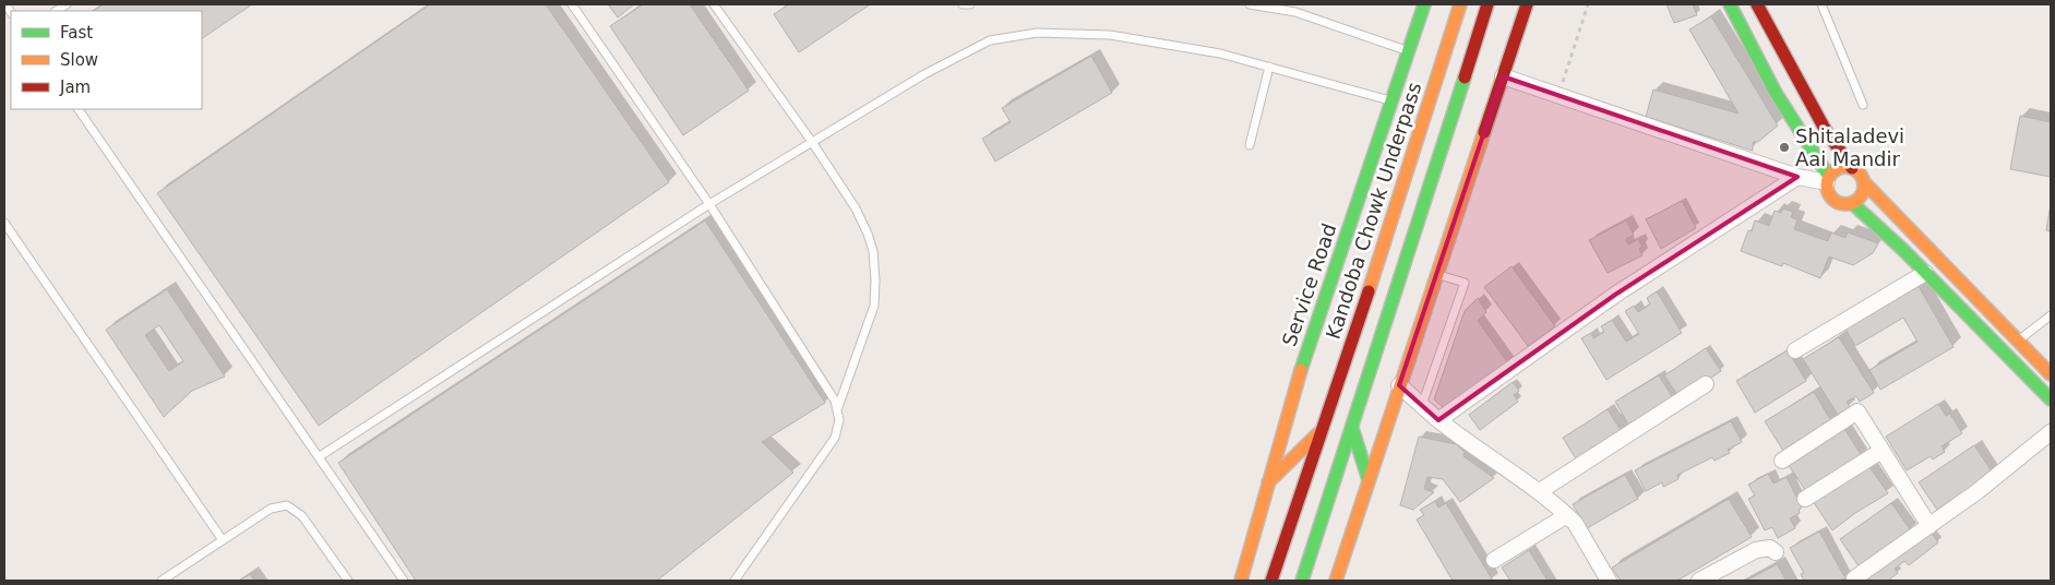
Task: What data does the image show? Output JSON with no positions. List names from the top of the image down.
{
  "streets": {
    "main road": ["Kandoba Chowk Underpass", "Service Road"]
  },
  "places": ["Shitaladevi Aai Mandir"],
  "legend": ["Fast", "Slow", "Jam"]
}
